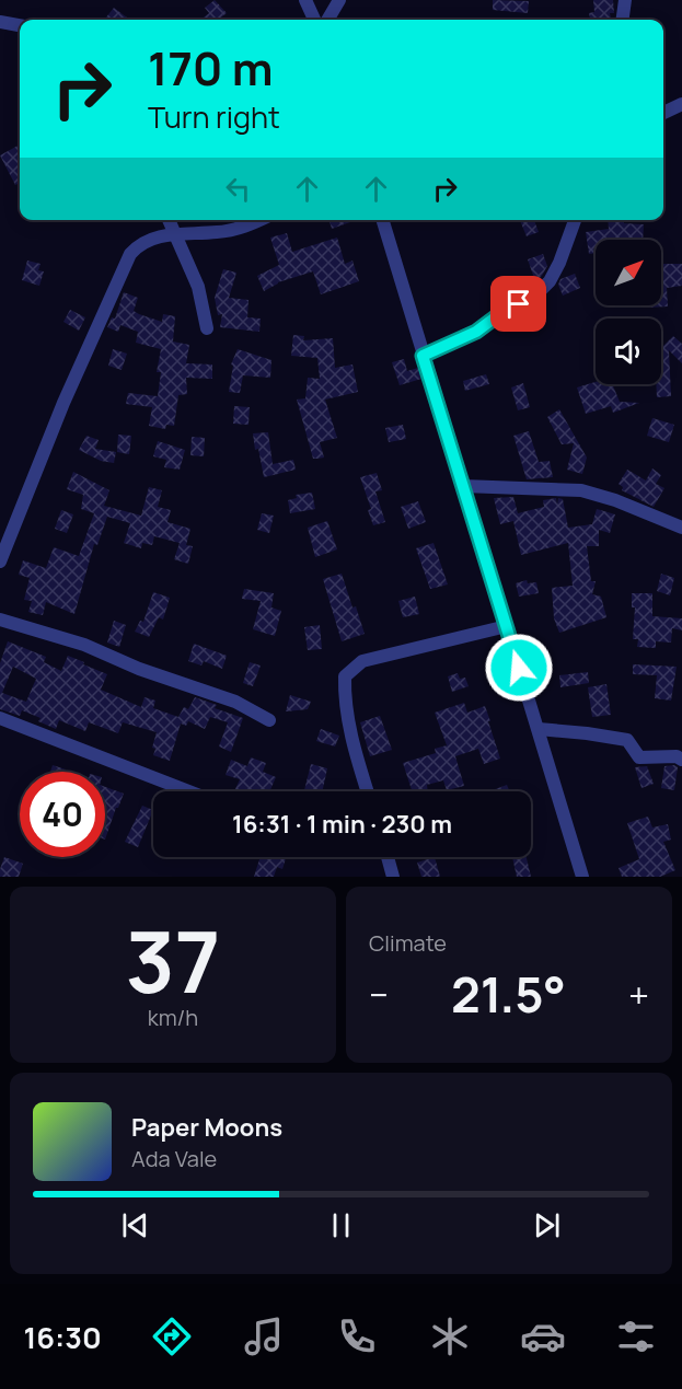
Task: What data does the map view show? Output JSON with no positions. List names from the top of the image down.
{
  "north": "top right",
  "page": {
    "turn": ["170 m", "Turn right"],
    "limit": "40",
    "trip": "16:31 · 1 min · 230 m",
    "tile": [
      ["37", "km/h"],
      "Climate"
    ],
    "heat": ["−", "21.5°", "+"],
    "song": ["Paper Moons", "Ada Vale"],
    "tabs": "16:30"
  }
}
